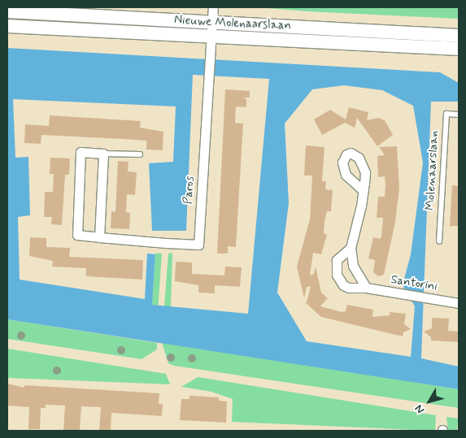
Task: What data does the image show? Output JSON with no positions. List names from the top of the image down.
{
  "streets": {
    "street": ["Nieuwe Molenaarslaan", "Paros", "Santorini"],
    "lane": ["Molenaarslaan"]
  },
  "crossings": [
    ["Nieuwe Molenaarslaan", "Paros"]
  ],
  "north": "bottom left"
}
